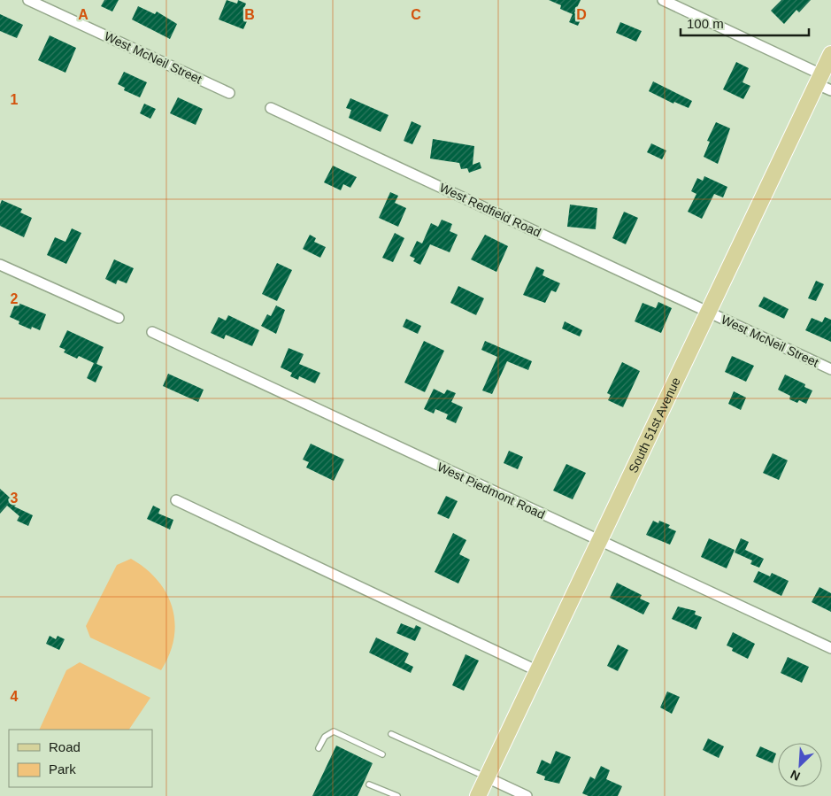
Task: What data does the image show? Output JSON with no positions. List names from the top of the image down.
{
  "streets": {
    "main road": ["South 51st Avenue"],
    "street": ["West McNeil Street", "West Redfield Road", "West Piedmont Road"]
  },
  "crossings": [
    ["West McNeil Street", "West Redfield Road"],
    ["West McNeil Street", "South 51st Avenue"],
    ["West Redfield Road", "South 51st Avenue"],
    ["South 51st Avenue", "West Piedmont Road"]
  ],
  "legend": ["Road", "Park"],
  "scale_bar": "100 m",
  "north": "bottom left",
  "grid": {
    "columns": [
      "A",
      "B",
      "C",
      "D"
    ],
    "rows": [
      "1",
      "2",
      "3",
      "4"
    ]
  }
}
